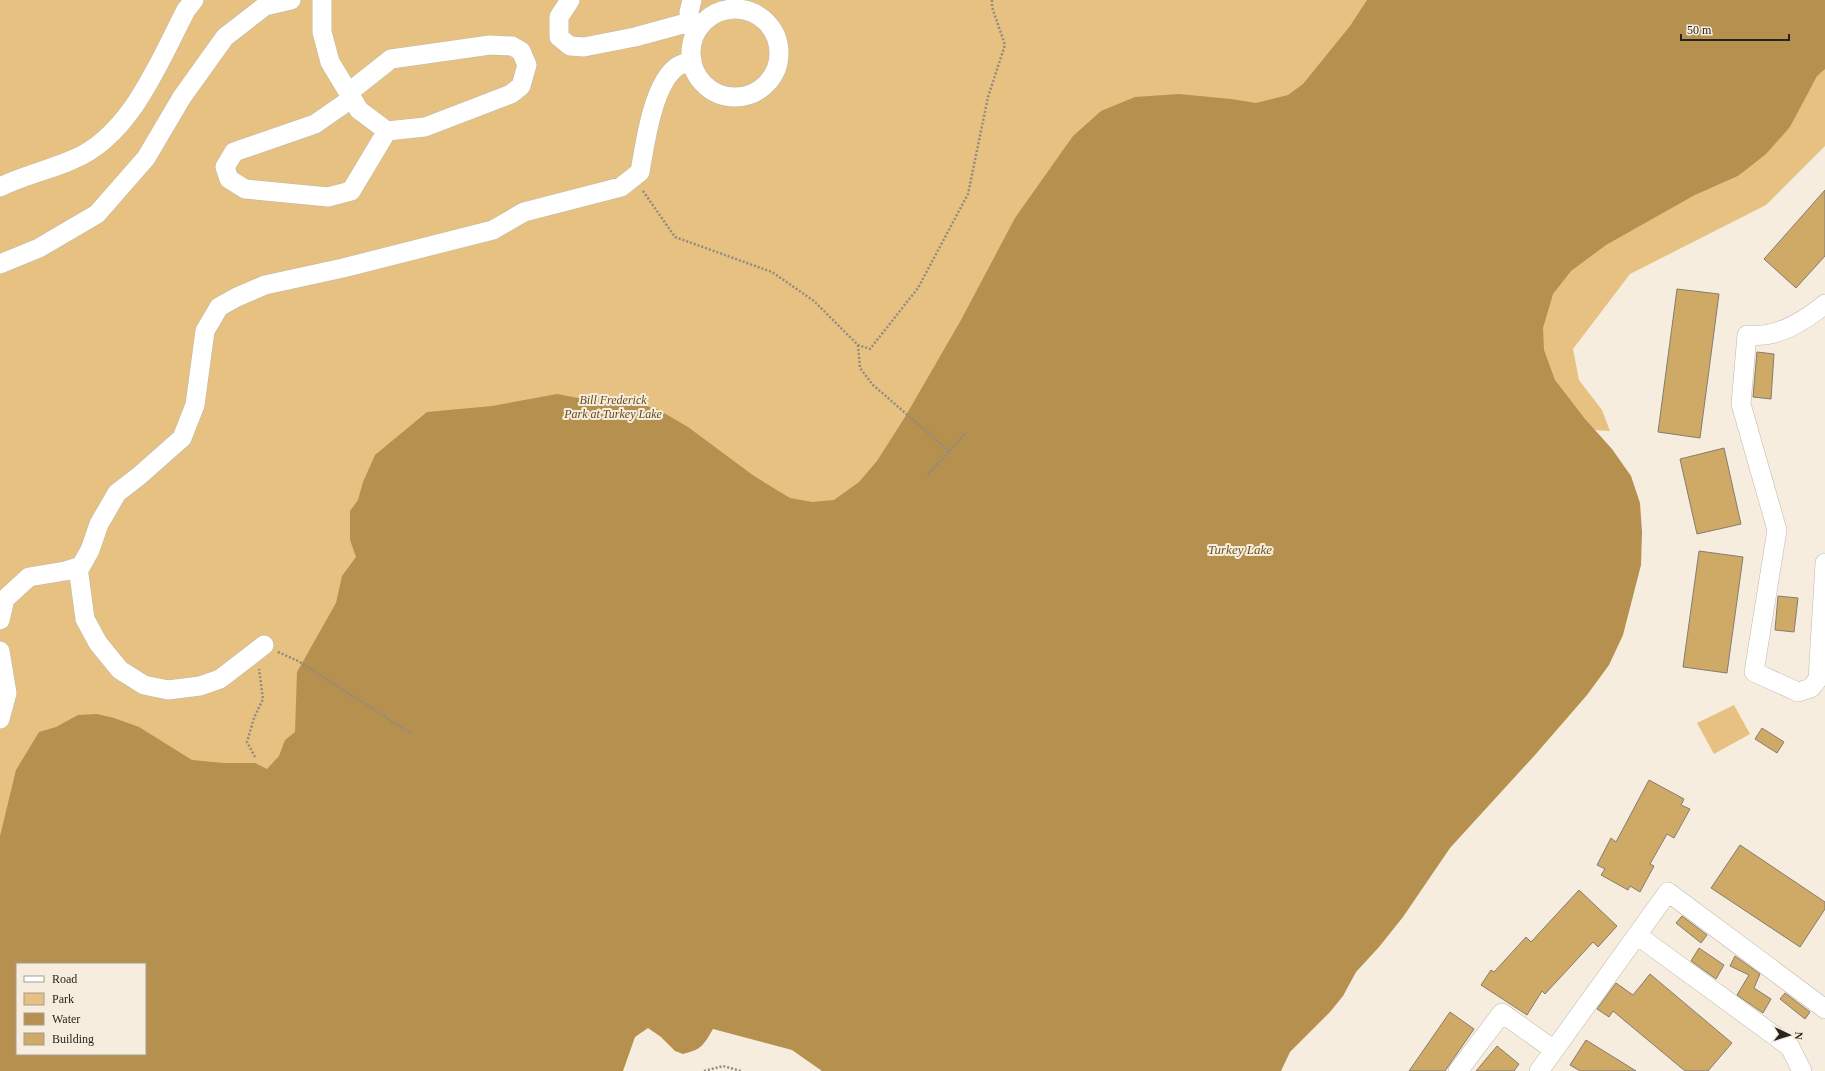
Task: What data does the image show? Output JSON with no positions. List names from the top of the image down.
{
  "water": ["Turkey Lake"],
  "parks": ["Bill Frederick Park at Turkey Lake"],
  "legend": [
    "Road",
    "Park",
    "Water",
    "Building"
  ],
  "scale_bar": "50 m",
  "north": "right"
}
